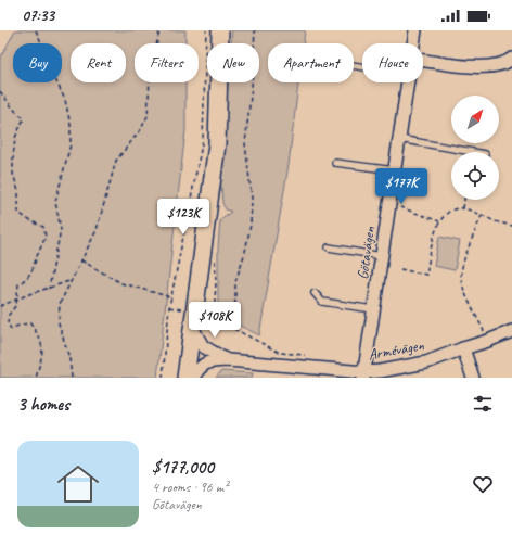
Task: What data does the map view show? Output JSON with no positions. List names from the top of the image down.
{
  "streets": {
    "street": ["Götavägen", "Armévägen"]
  },
  "crossings": [
    ["Götavägen", "Armévägen"]
  ],
  "north": "top right",
  "page": {
    "status": "07:33",
    "chip": [
      "Buy",
      "Rent",
      "Filters",
      "New",
      "Apartment",
      "House"
    ],
    "price": ["$177K", "$123K", "$108K"],
    "heading": "3 homes",
    "list": [
      {
        "name": "$177,000",
        "note": "4 rooms · 96 m² · Götavägen"
      }
    ]
  }
}
